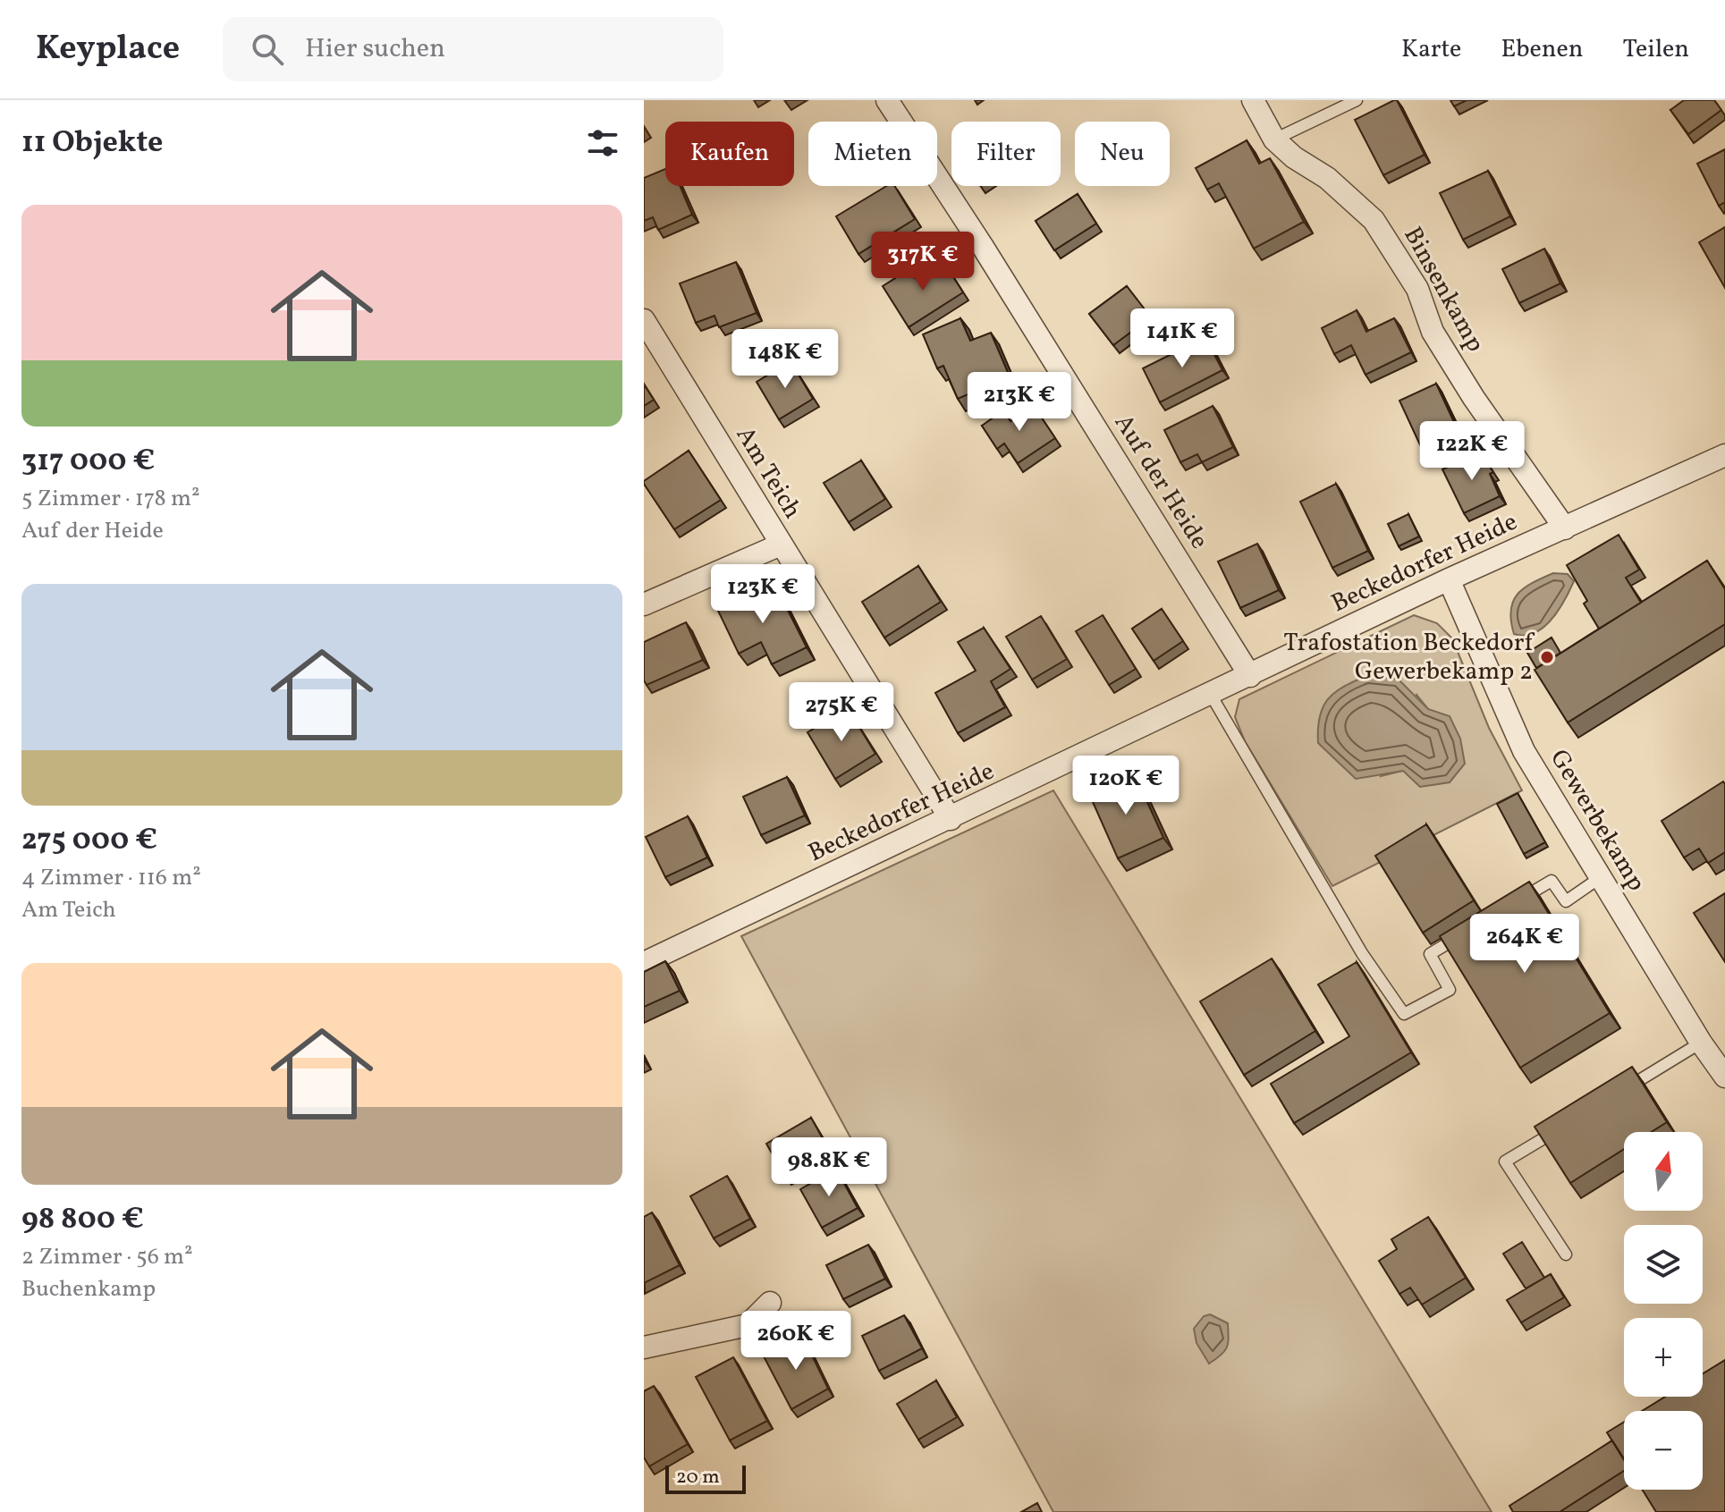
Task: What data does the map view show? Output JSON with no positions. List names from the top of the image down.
{
  "streets": {
    "street": [
      "Binsenkamp",
      "Am Teich",
      "Auf der Heide",
      "Beckedorfer Heide",
      "Gewerbekamp"
    ]
  },
  "crossings": [
    ["Binsenkamp", "Beckedorfer Heide"],
    ["Am Teich", "Beckedorfer Heide"],
    ["Auf der Heide", "Beckedorfer Heide"],
    ["Beckedorfer Heide", "Gewerbekamp"]
  ],
  "places": ["Trafostation Beckedorf Gewerbekamp 2"],
  "scale_bar": "20 m",
  "north": "top",
  "page": {
    "header": "Keyplace",
    "search": "Hier suchen",
    "nav": ["Karte", "Ebenen", "Teilen"],
    "heading": "11 Objekte",
    "chip": [
      "Kaufen",
      "Mieten",
      "Filter",
      "Neu"
    ],
    "list": [
      {
        "name": "317 000 €",
        "note": "5 Zimmer · 178 m² · Auf der Heide"
      },
      {
        "name": "275 000 €",
        "note": "4 Zimmer · 116 m² · Am Teich"
      },
      {
        "name": "98 800 €",
        "note": "2 Zimmer · 56 m² · Buchenkamp"
      }
    ],
    "price": [
      "317K €",
      "141K €",
      "148K €",
      "213K €",
      "122K €",
      "123K €",
      "275K €",
      "120K €",
      "264K €",
      "98.8K €",
      "260K €"
    ],
    "map_buttons": ["+", "−"],
    "scale": "20 m"
  }
}
